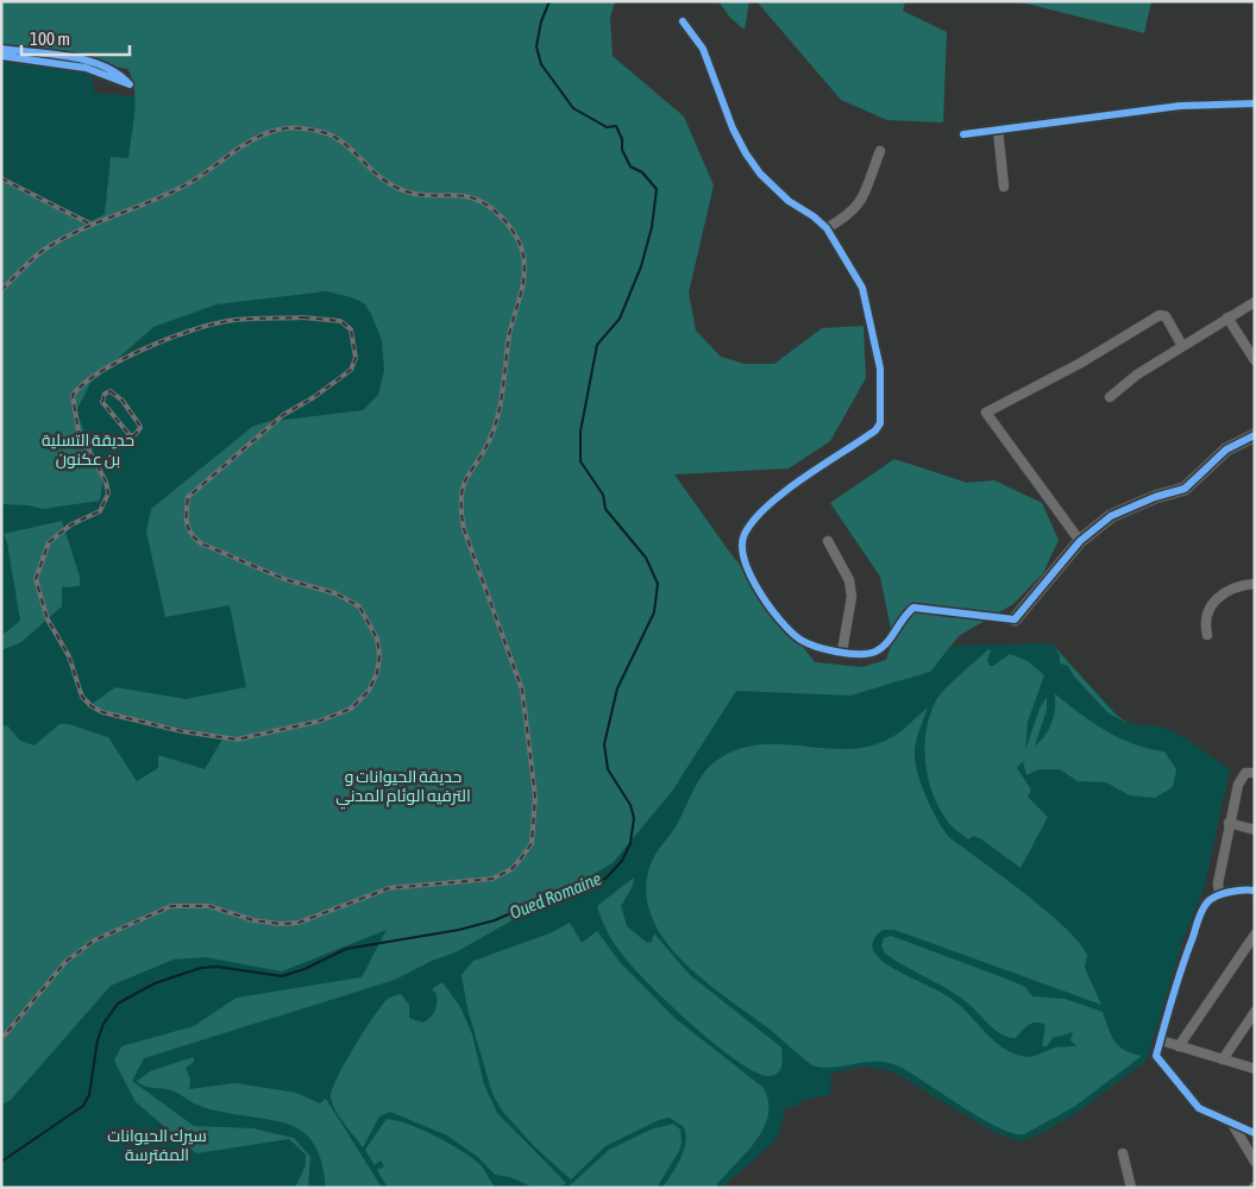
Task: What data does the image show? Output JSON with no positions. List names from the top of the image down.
{
  "water": ["Oued Romaine"],
  "parks": ["حديقة التسلية بن عكنون", "حديقة الحيوانات و الترفيه الوئام المدني", "سيرك الحيوانات المفترسة"],
  "scale_bar": "100 m"
}
